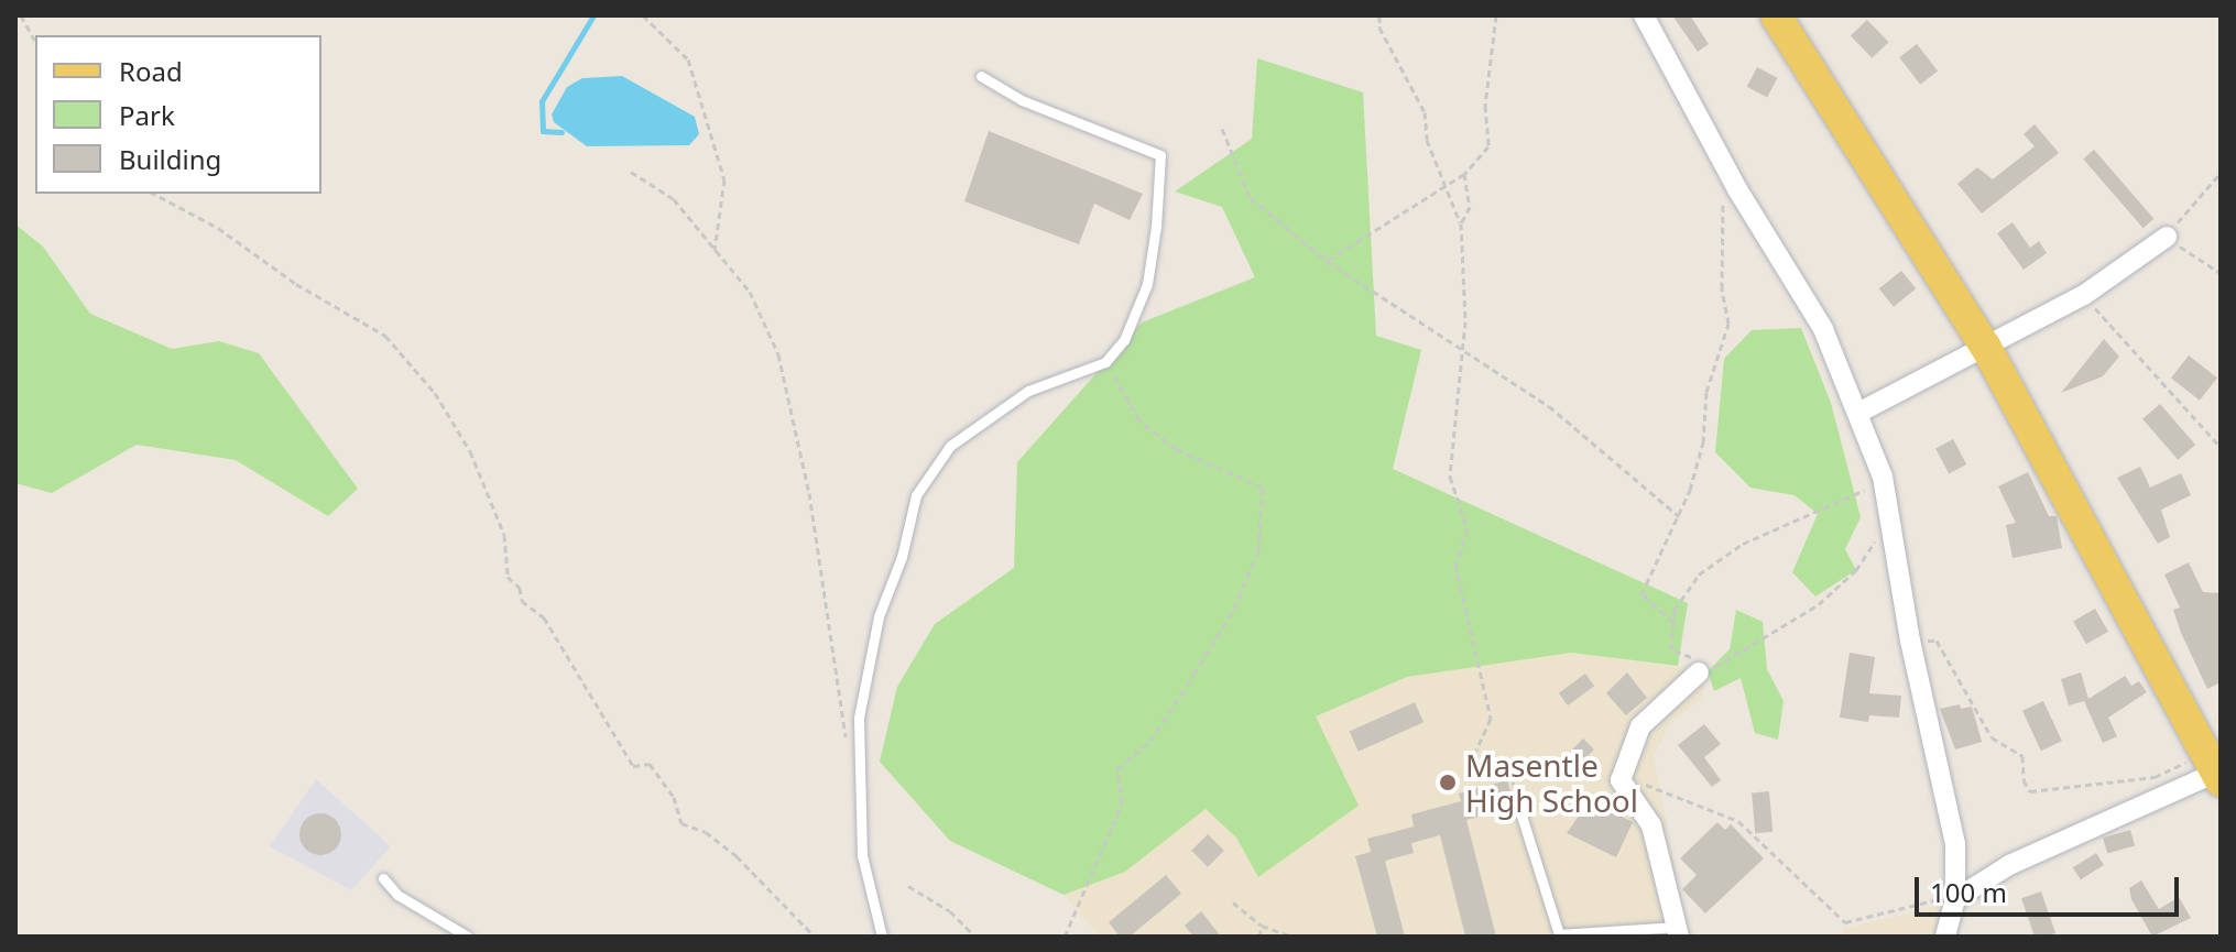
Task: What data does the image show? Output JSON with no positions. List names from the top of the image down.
{
  "places": ["Masentle High School"],
  "legend": ["Road", "Park", "Building"],
  "scale_bar": "100 m"
}
